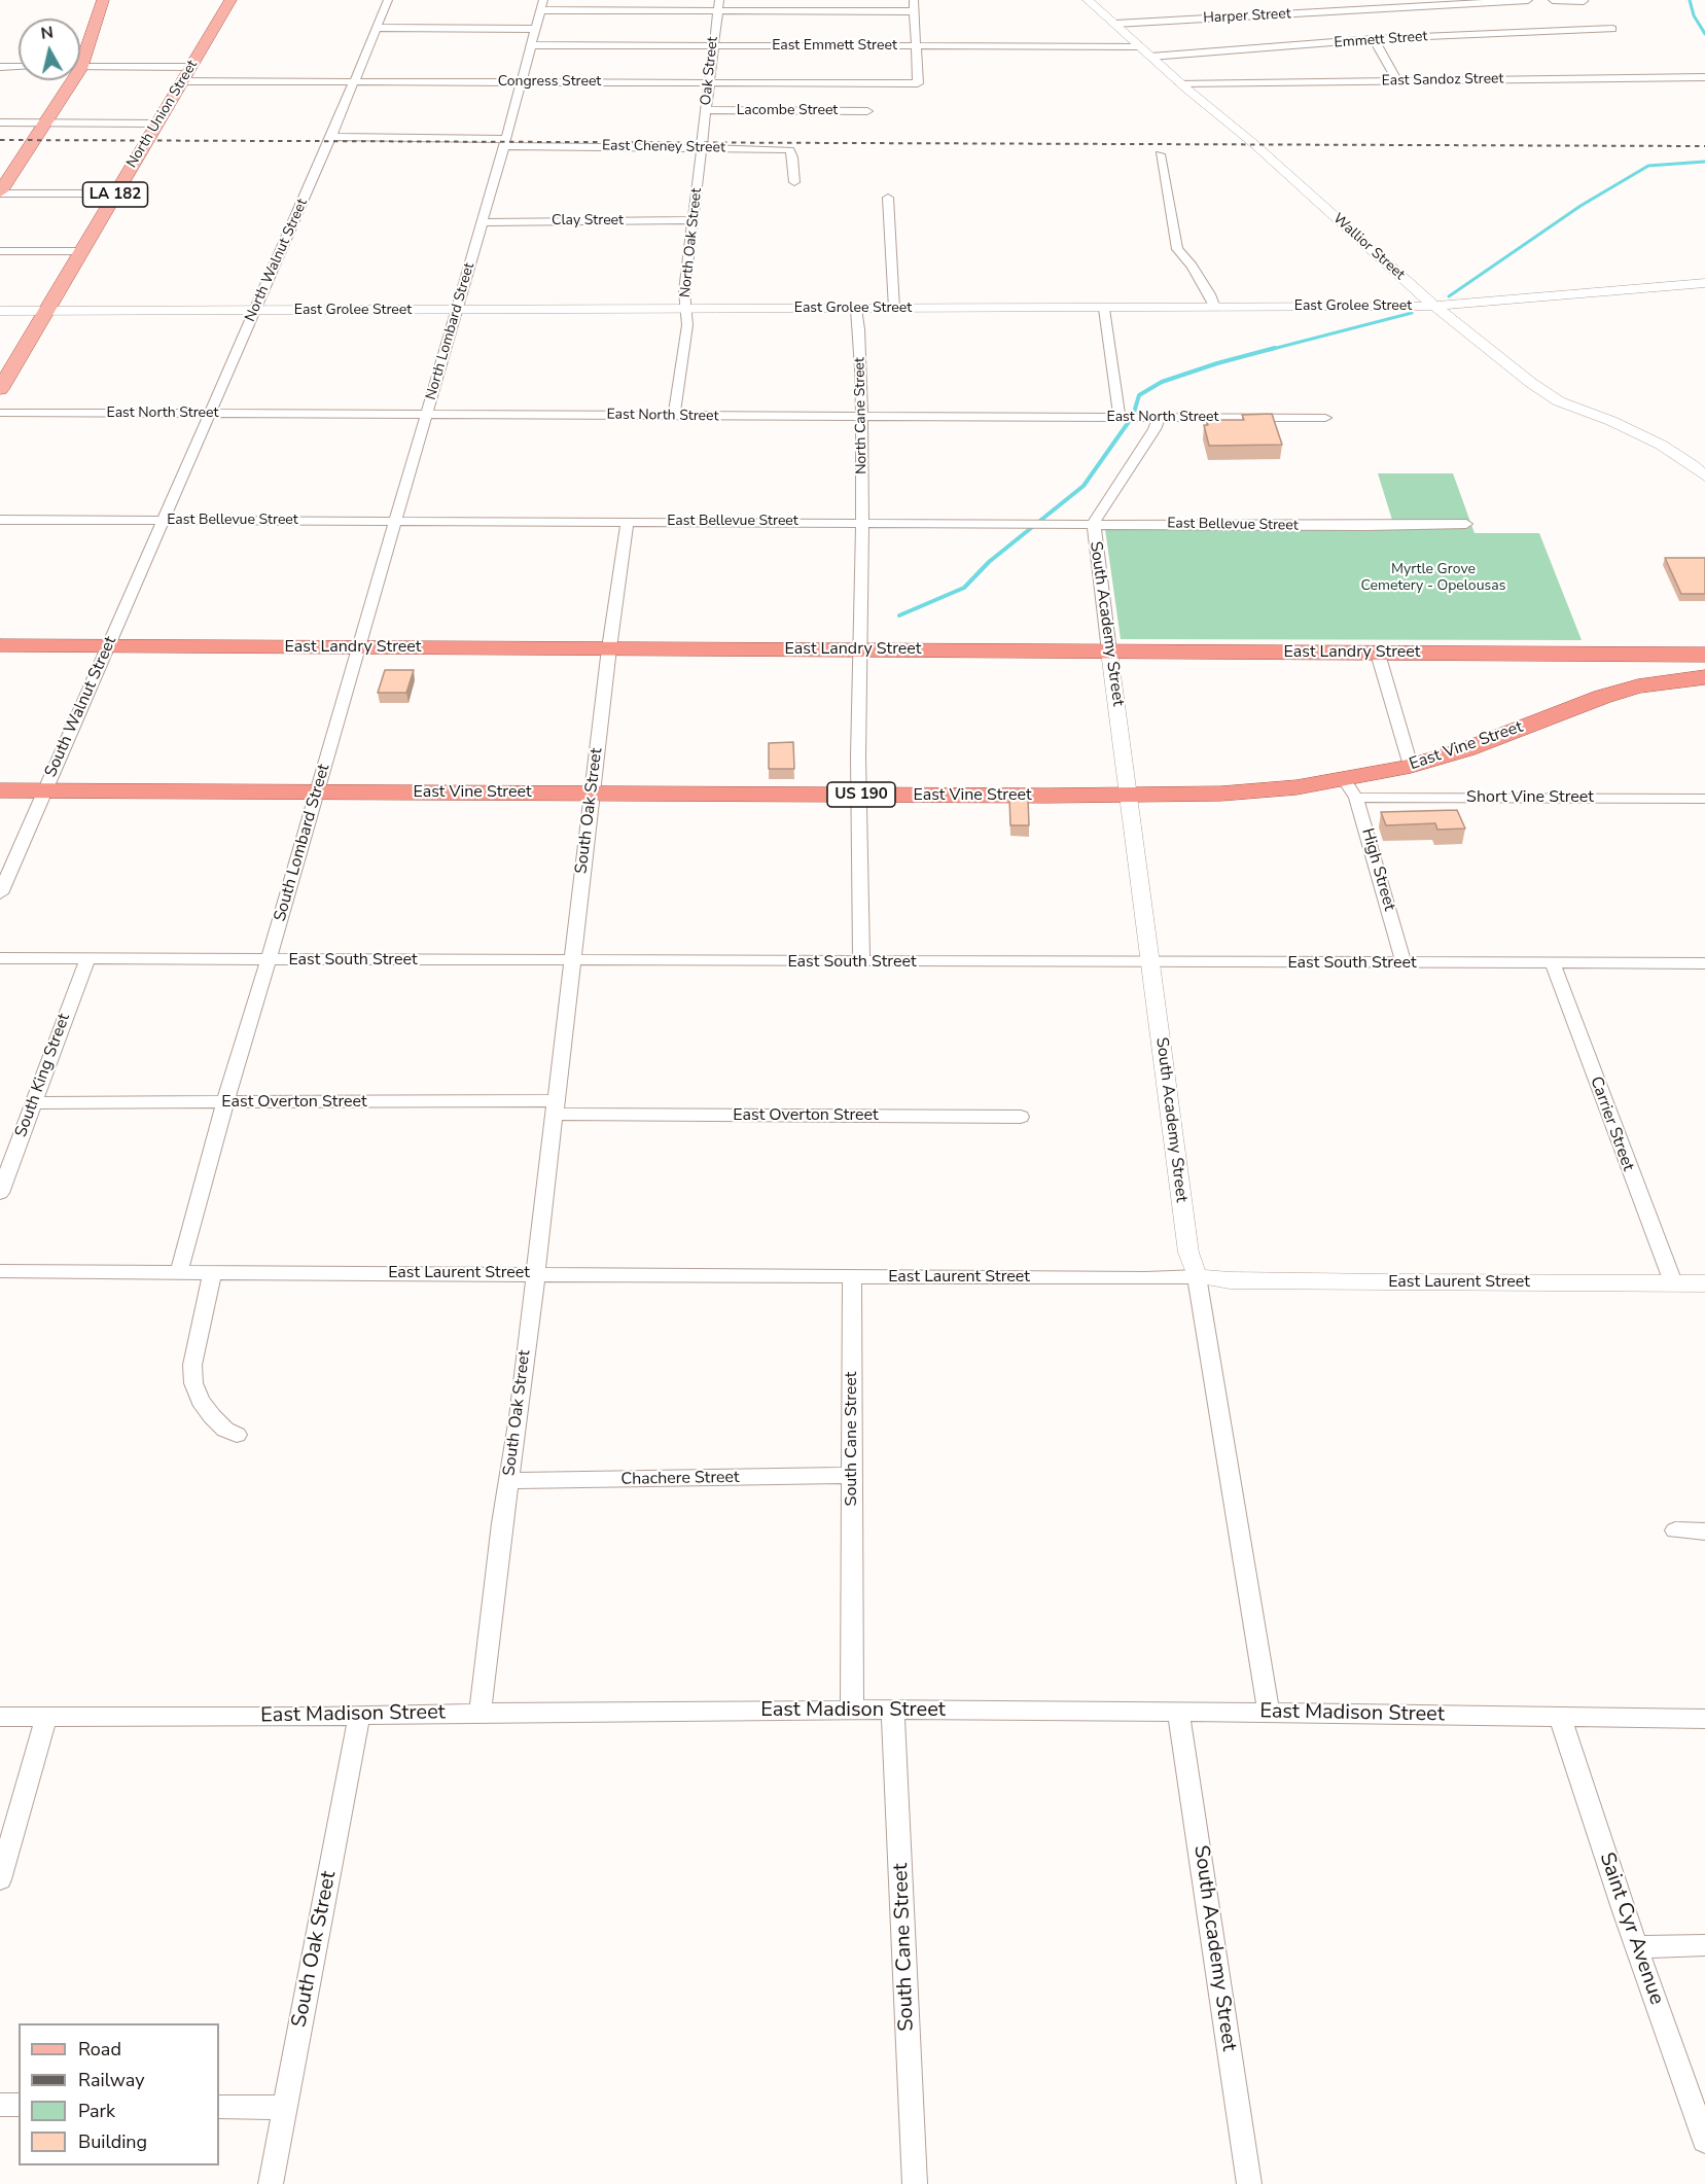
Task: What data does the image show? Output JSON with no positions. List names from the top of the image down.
{
  "streets": {
    "highway": ["East Landry Street", "East Vine Street", "US 190"],
    "main road": ["North Union Street", "LA 182"],
    "street": [
      "Harper Street",
      "Emmett Street",
      "East Emmett Street",
      "Oak Street",
      "East Sandoz Street",
      "Congress Street",
      "Lacombe Street",
      "East Cheney Street",
      "Clay Street",
      "North Oak Street",
      "Wallior Street",
      "North Walnut Street",
      "East Grolee Street",
      "North Lombard Street",
      "East North Street",
      "North Cane Street",
      "East Bellevue Street",
      "South Academy Street",
      "South Walnut Street",
      "Short Vine Street",
      "South Oak Street",
      "South Lombard Street",
      "High Street",
      "East South Street",
      "South King Street",
      "East Overton Street",
      "Carrier Street",
      "East Laurent Street",
      "South Cane Street",
      "Chachere Street",
      "East Madison Street",
      "Saint Cyr Avenue"
    ]
  },
  "crossings": [
    ["Harper Street", "Wallior Street"],
    ["Emmett Street", "Wallior Street"],
    ["East Emmett Street", "Oak Street"],
    ["East Emmett Street", "Congress Street"],
    ["East Emmett Street", "Wallior Street"],
    ["East Emmett Street", "North Lombard Street"],
    ["Oak Street", "Congress Street"],
    ["Oak Street", "Lacombe Street"],
    ["Oak Street", "East Cheney Street"],
    ["Oak Street", "North Oak Street"],
    ["East Sandoz Street", "Wallior Street"],
    ["Congress Street", "North Union Street"],
    ["Congress Street", "North Walnut Street"],
    ["Congress Street", "North Lombard Street"],
    ["North Union Street", "East Grolee Street"],
    ["East Cheney Street", "North Oak Street"],
    ["East Cheney Street", "North Walnut Street"],
    ["East Cheney Street", "North Lombard Street"],
    ["Clay Street", "North Oak Street"],
    ["Clay Street", "North Lombard Street"],
    ["North Oak Street", "East Grolee Street"],
    ["North Oak Street", "East North Street"],
    ["Wallior Street", "East Grolee Street"],
    ["North Walnut Street", "East Grolee Street"],
    ["North Walnut Street", "East North Street"],
    ["North Walnut Street", "East Bellevue Street"],
    ["North Walnut Street", "South Walnut Street"],
    ["East Grolee Street", "North Lombard Street"],
    ["East Grolee Street", "North Cane Street"],
    ["North Lombard Street", "East North Street"],
    ["North Lombard Street", "East Bellevue Street"],
    ["North Lombard Street", "South Lombard Street"],
    ["East North Street", "North Cane Street"],
    ["North Cane Street", "East Bellevue Street"],
    ["East Bellevue Street", "South Academy Street"],
    ["East Bellevue Street", "South Walnut Street"],
    ["East Bellevue Street", "South Oak Street"],
    ["East Bellevue Street", "South Lombard Street"],
    ["South Academy Street", "East Landry Street"],
    ["South Academy Street", "East Vine Street"],
    ["South Academy Street", "East South Street"],
    ["South Academy Street", "East Laurent Street"],
    ["South Academy Street", "East Madison Street"],
    ["East Landry Street", "South Walnut Street"],
    ["East Landry Street", "South Oak Street"],
    ["East Landry Street", "South Lombard Street"],
    ["South Walnut Street", "East Vine Street"],
    ["East Vine Street", "Short Vine Street"],
    ["East Vine Street", "South Oak Street"],
    ["East Vine Street", "South Lombard Street"],
    ["East Vine Street", "High Street"],
    ["Short Vine Street", "High Street"],
    ["South Oak Street", "East South Street"],
    ["South Oak Street", "East Overton Street"],
    ["South Oak Street", "East Laurent Street"],
    ["South Oak Street", "Chachere Street"],
    ["South Oak Street", "East Madison Street"],
    ["South Lombard Street", "East South Street"],
    ["South Lombard Street", "East Overton Street"],
    ["South Lombard Street", "East Laurent Street"],
    ["High Street", "East South Street"],
    ["East South Street", "South King Street"],
    ["East South Street", "Carrier Street"],
    ["South King Street", "East Overton Street"],
    ["Carrier Street", "East Laurent Street"],
    ["East Laurent Street", "South Cane Street"],
    ["South Cane Street", "Chachere Street"],
    ["South Cane Street", "East Madison Street"],
    ["East Madison Street", "Saint Cyr Avenue"]
  ],
  "parks": ["Myrtle Grove Cemetery - Opelousas"],
  "legend": [
    "Road",
    "Railway",
    "Park",
    "Building"
  ],
  "north": "top"
}
